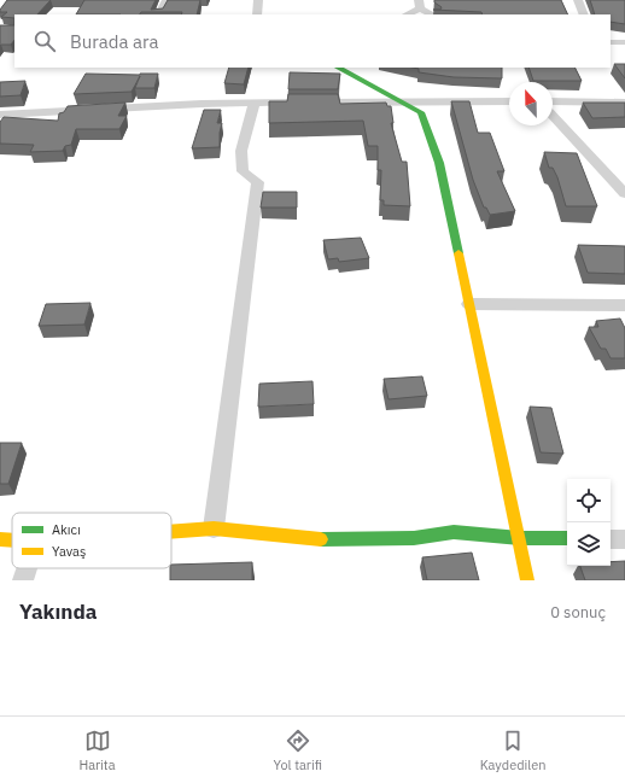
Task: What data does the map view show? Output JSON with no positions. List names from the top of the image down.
{
  "legend": ["Akıcı", "Yavaş"],
  "north": "top",
  "page": {
    "search": "Burada ara",
    "heading": ["Yakında", "0 sonuç"],
    "nav": ["Harita", "Yol tarifi", "Kaydedilen"]
  }
}
